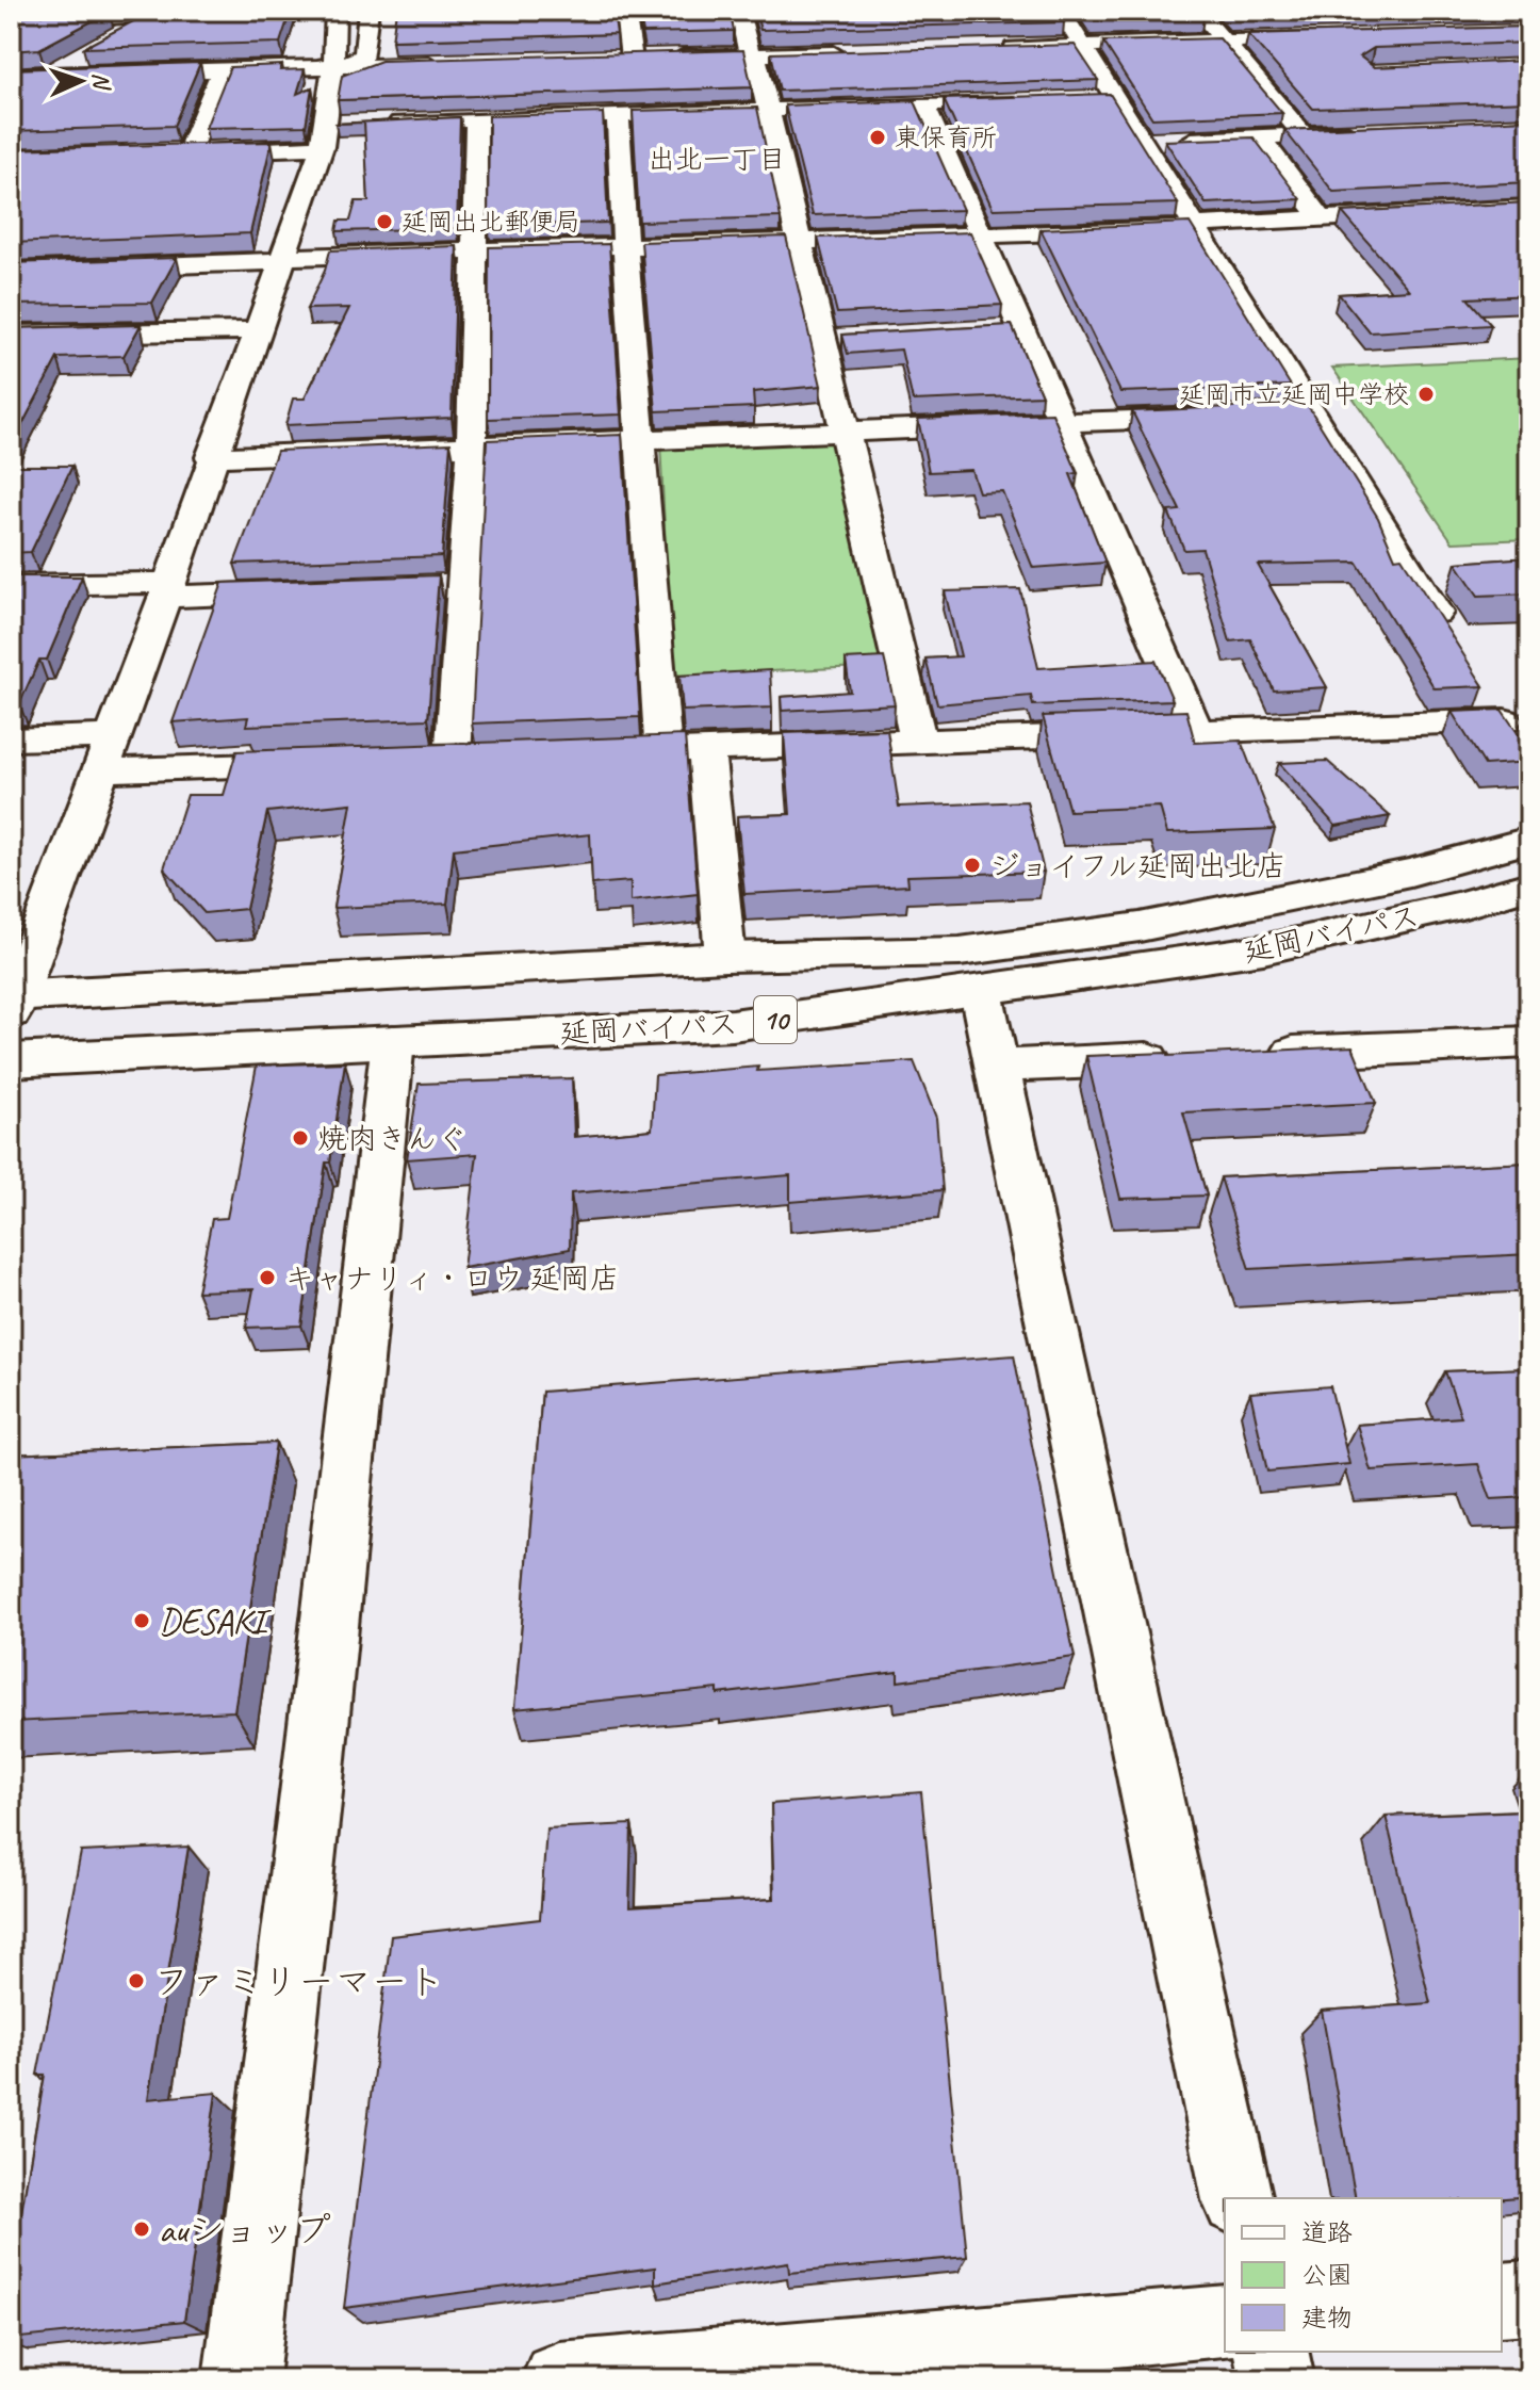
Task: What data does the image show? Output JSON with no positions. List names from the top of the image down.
{
  "streets": {
    "main road": ["延岡バイパス", "10"]
  },
  "districts": ["出北一丁目"],
  "places": [
    "東保育所",
    "延岡出北郵便局",
    "延岡市立延岡中学校",
    "ジョイフル延岡出北店",
    "焼肉きんぐ",
    "キャナリィ・ロウ 延岡店",
    "DESAKI",
    "ファミリーマート",
    "auショップ"
  ],
  "legend": ["道路", "公園", "建物"],
  "north": "right"
}
